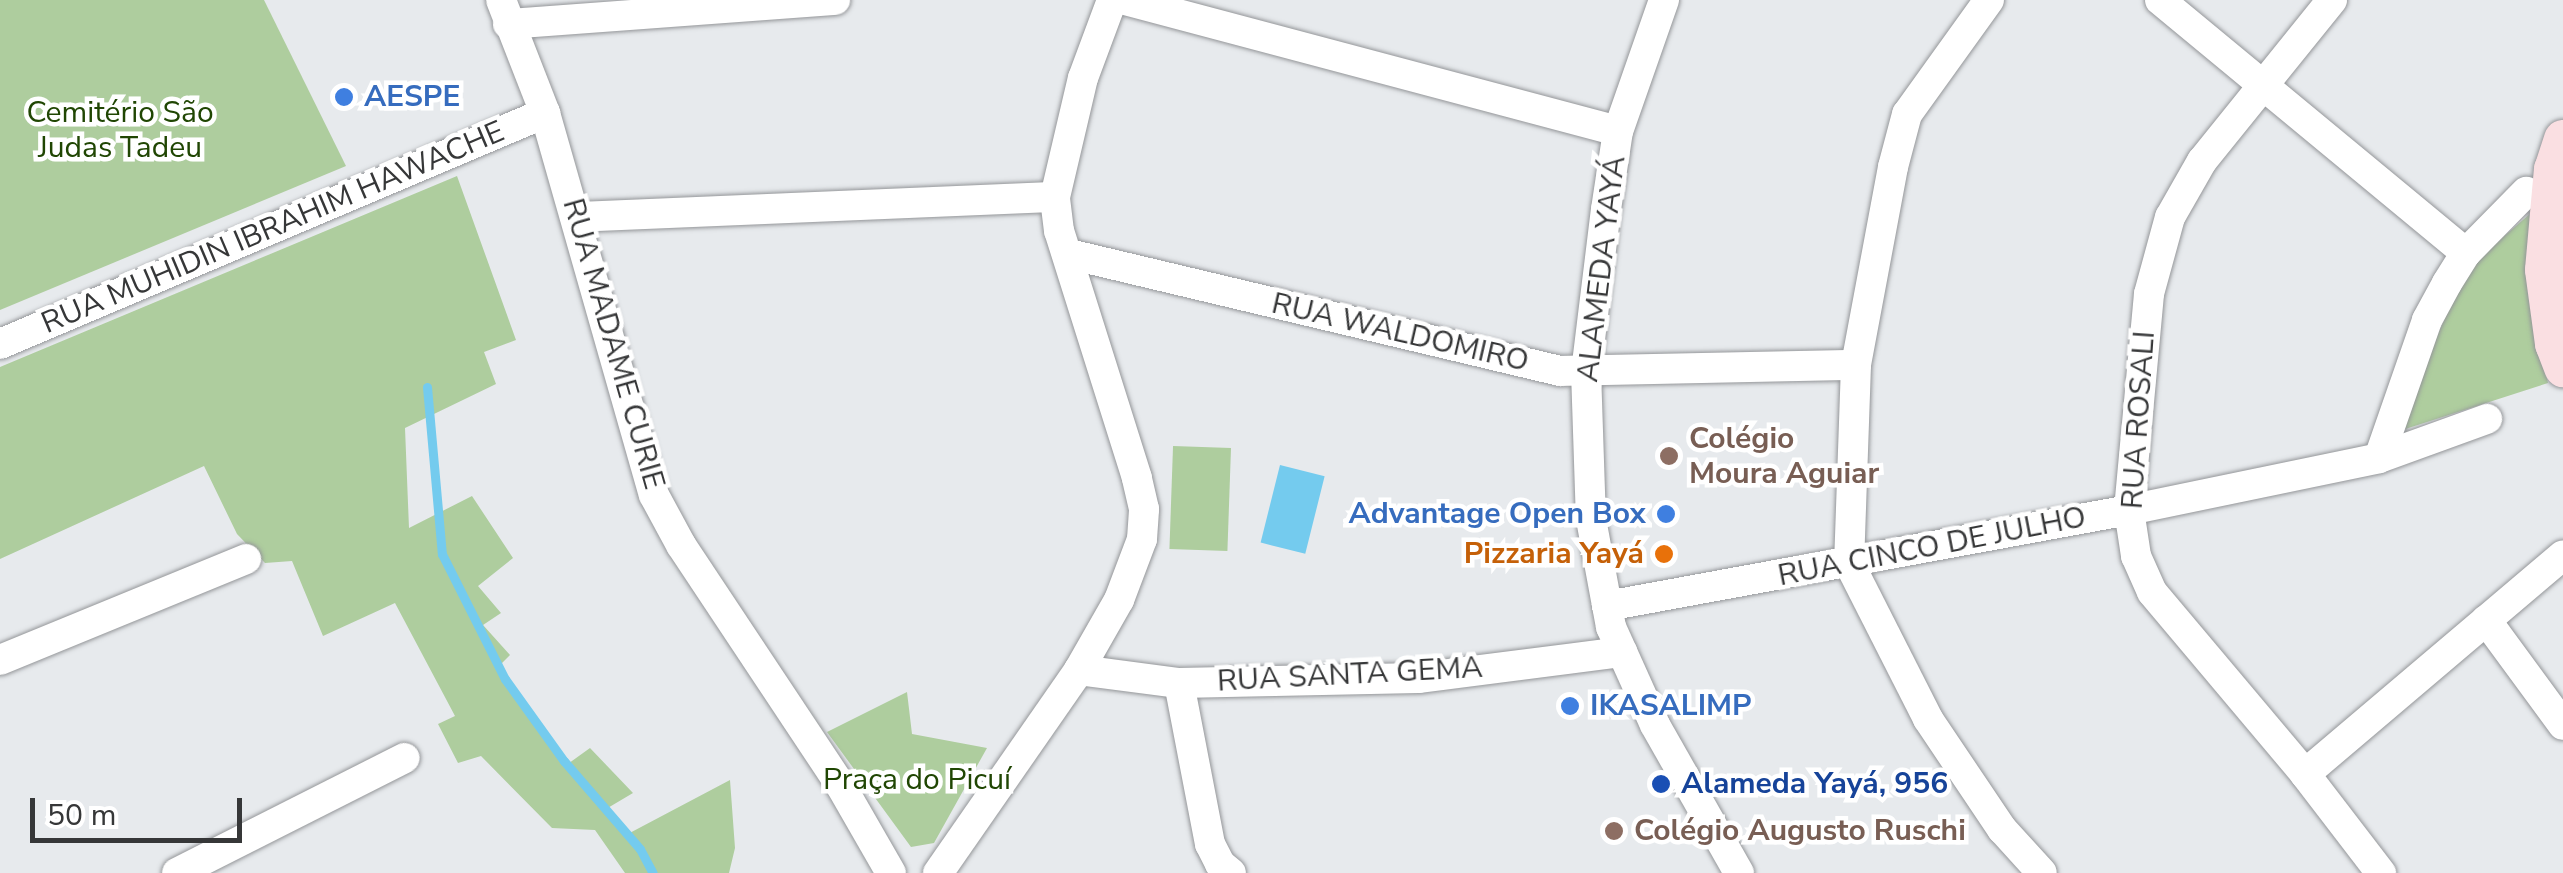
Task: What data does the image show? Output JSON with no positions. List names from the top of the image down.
{
  "streets": {
    "street": [
      "RUA MUHIDIN IBRAHIM HAWACHE",
      "ALAMEDA YAYÁ",
      "RUA WALDOMIRO",
      "RUA MADAME CURIE",
      "RUA ROSALI",
      "RUA CINCO DE JULHO",
      "RUA SANTA GEMA"
    ]
  },
  "crossings": [
    ["RUA MUHIDIN IBRAHIM HAWACHE", "RUA MADAME CURIE"],
    ["ALAMEDA YAYÁ", "RUA WALDOMIRO"],
    ["ALAMEDA YAYÁ", "RUA CINCO DE JULHO"],
    ["ALAMEDA YAYÁ", "RUA SANTA GEMA"],
    ["RUA ROSALI", "RUA CINCO DE JULHO"]
  ],
  "parks": ["Cemitério São Judas Tadeu", "Praça do Picuí"],
  "places": [
    "AESPE",
    "Colégio Moura Aguiar",
    "Advantage Open Box",
    "Pizzaria Yayá",
    "IKASALIMP",
    "Alameda Yayá, 956",
    "Colégio Augusto Ruschi"
  ],
  "scale_bar": "50 m"
}
